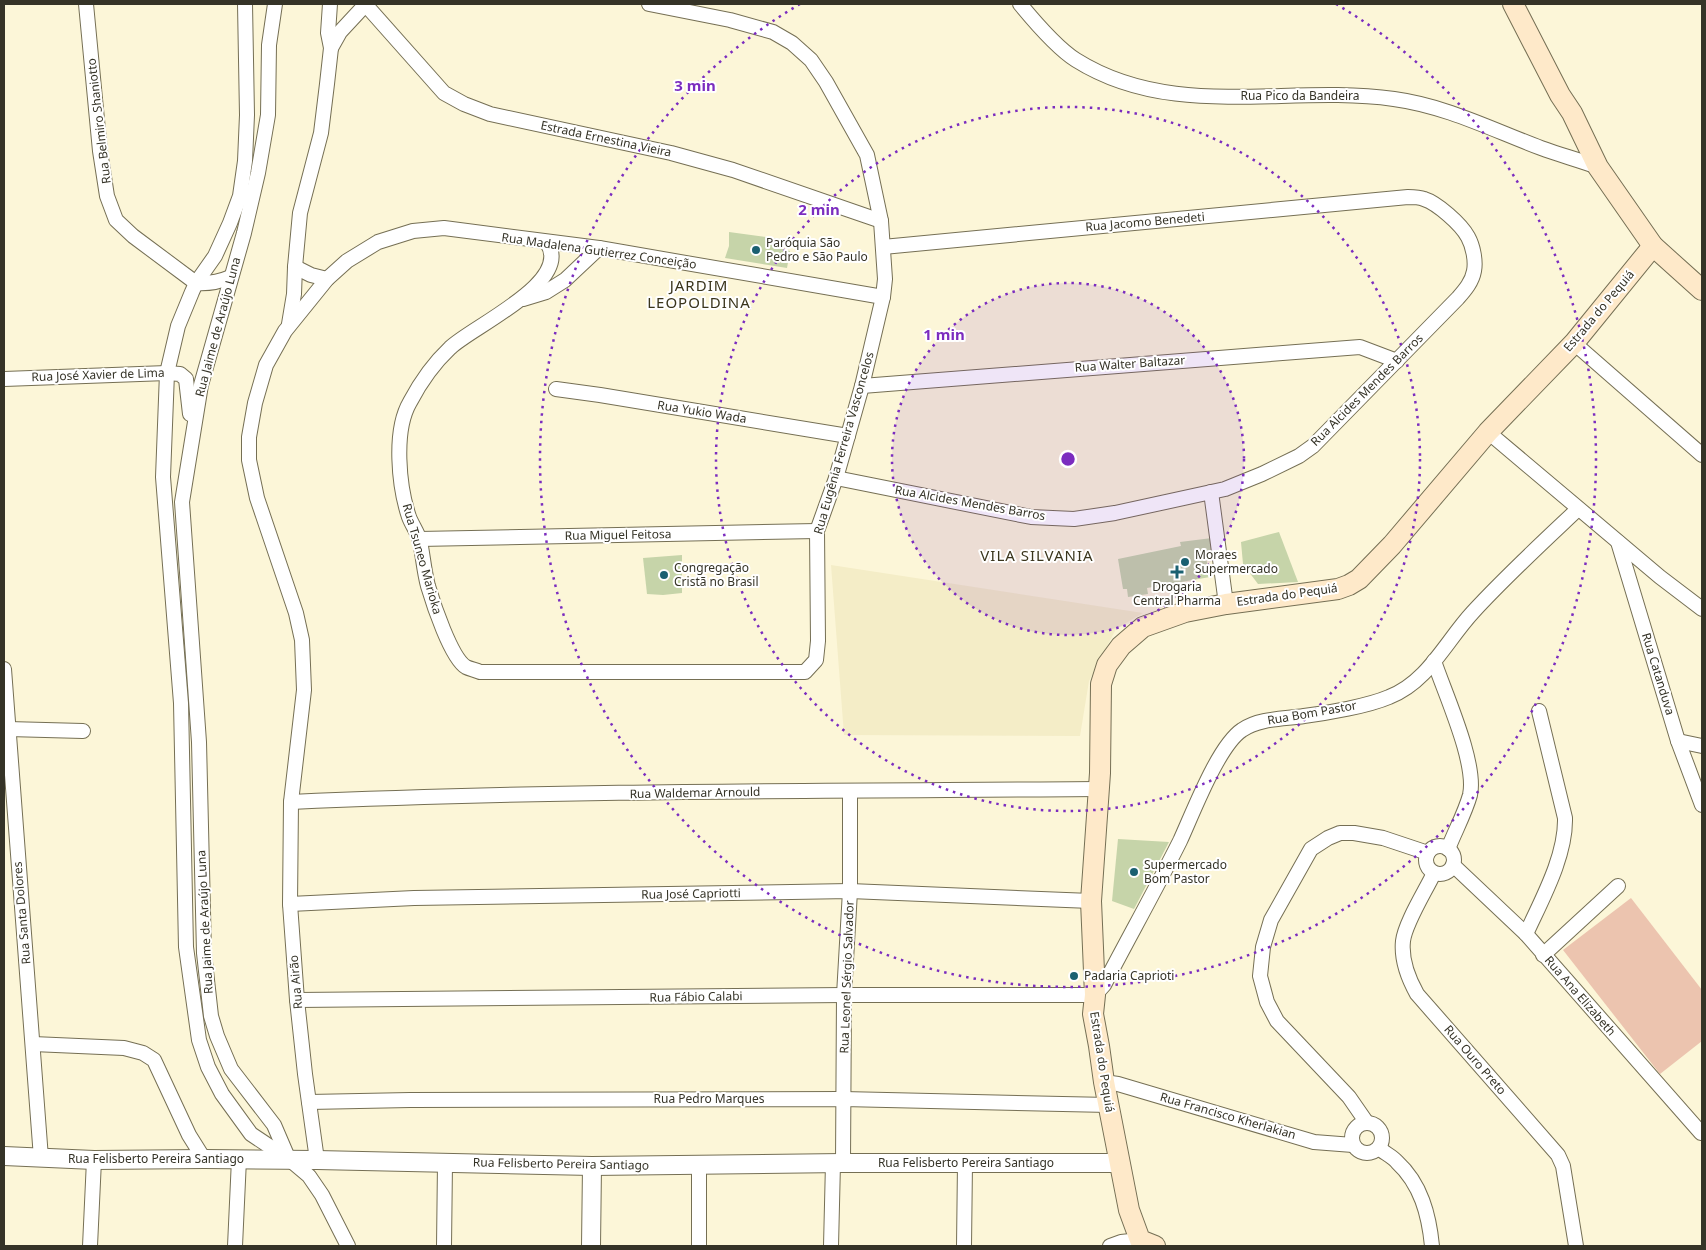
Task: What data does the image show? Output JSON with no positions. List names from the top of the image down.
{
  "streets": {
    "main road": ["Estrada do Pequiá"],
    "street": [
      "Rua Pico da Bandeira",
      "Rua Belmiro Shaniotto",
      "Estrada Ernestina Vieira",
      "Rua Jacomo Benedeti",
      "Rua Madalena Gutierrez Conceição",
      "Rua Jaime de Araújo Luna",
      "Rua Walter Baltazar",
      "Rua José Xavier de Lima",
      "Rua Alcides Mendes Barros",
      "Rua Yukio Wada",
      "Rua Eugênia Ferreira Vasconcelos",
      "Rua Miguel Feitosa",
      "Rua Tsuneo Marioka",
      "Rua Catanduva",
      "Rua Bom Pastor",
      "Rua Waldemar Arnould",
      "Rua José Capriotti",
      "Rua Santa Dolores",
      "Rua Leonel Sérgio Salvador",
      "Rua Airão",
      "Rua Ana Elizabeth",
      "Rua Fábio Calabi",
      "Rua Ouro Preto",
      "Rua Pedro Marques",
      "Rua Francisco Kherlakian",
      "Rua Felisberto Pereira Santiago"
    ]
  },
  "crossings": [
    ["Rua Belmiro Shaniotto", "Rua Jaime de Araújo Luna"],
    ["Estrada Ernestina Vieira", "Rua Eugênia Ferreira Vasconcelos"],
    ["Rua Jacomo Benedeti", "Rua Alcides Mendes Barros"],
    ["Rua Jacomo Benedeti", "Rua Eugênia Ferreira Vasconcelos"],
    ["Rua Madalena Gutierrez Conceição", "Rua Eugênia Ferreira Vasconcelos"],
    ["Rua Madalena Gutierrez Conceição", "Rua Tsuneo Marioka"],
    ["Rua Madalena Gutierrez Conceição", "Rua Airão"],
    ["Estrada do Pequiá", "Rua Bom Pastor"],
    ["Estrada do Pequiá", "Rua Waldemar Arnould"],
    ["Estrada do Pequiá", "Rua José Capriotti"],
    ["Estrada do Pequiá", "Rua Fábio Calabi"],
    ["Estrada do Pequiá", "Rua Pedro Marques"],
    ["Estrada do Pequiá", "Rua Francisco Kherlakian"],
    ["Estrada do Pequiá", "Rua Felisberto Pereira Santiago"],
    ["Rua Jaime de Araújo Luna", "Rua José Xavier de Lima"],
    ["Rua Jaime de Araújo Luna", "Rua Felisberto Pereira Santiago"],
    ["Rua Walter Baltazar", "Rua Alcides Mendes Barros"],
    ["Rua Walter Baltazar", "Rua Eugênia Ferreira Vasconcelos"],
    ["Rua Alcides Mendes Barros", "Rua Eugênia Ferreira Vasconcelos"],
    ["Rua Yukio Wada", "Rua Eugênia Ferreira Vasconcelos"],
    ["Rua Eugênia Ferreira Vasconcelos", "Rua Miguel Feitosa"],
    ["Rua Eugênia Ferreira Vasconcelos", "Rua Tsuneo Marioka"],
    ["Rua Miguel Feitosa", "Rua Tsuneo Marioka"],
    ["Rua Bom Pastor", "Rua Fábio Calabi"],
    ["Rua Waldemar Arnould", "Rua Leonel Sérgio Salvador"],
    ["Rua Waldemar Arnould", "Rua Airão"],
    ["Rua José Capriotti", "Rua Leonel Sérgio Salvador"],
    ["Rua José Capriotti", "Rua Airão"],
    ["Rua Santa Dolores", "Rua Felisberto Pereira Santiago"],
    ["Rua Leonel Sérgio Salvador", "Rua Fábio Calabi"],
    ["Rua Leonel Sérgio Salvador", "Rua Pedro Marques"],
    ["Rua Leonel Sérgio Salvador", "Rua Felisberto Pereira Santiago"],
    ["Rua Airão", "Rua Fábio Calabi"],
    ["Rua Airão", "Rua Pedro Marques"],
    ["Rua Airão", "Rua Felisberto Pereira Santiago"],
    ["Rua Ana Elizabeth", "Rua Ouro Preto"]
  ],
  "districts": ["JARDIM LEOPOLDINA", "VILA SILVANIA"],
  "places": {
    "other": [
      "Paróquia São Pedro e São Paulo",
      "Moraes Supermercado",
      "Congregação Cristã no Brasil",
      "Supermercado Bom Pastor",
      "Padaria Caprioti"
    ],
    "health": ["Drogaria Central Pharma"]
  },
  "rings": ["3 min", "2 min", "1 min"]
}
